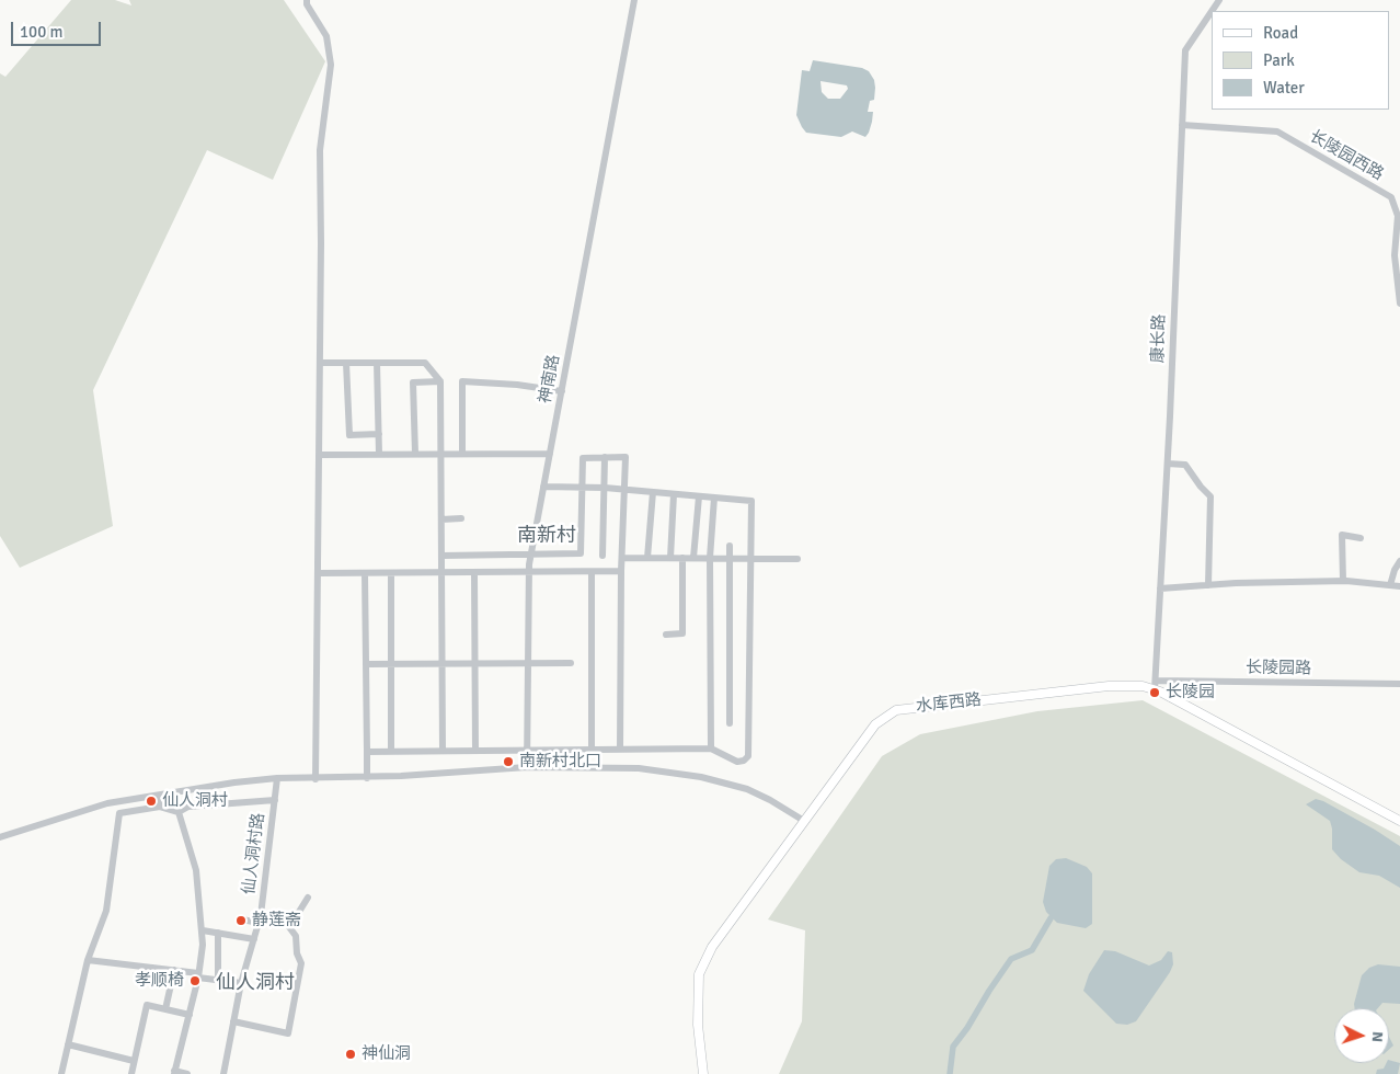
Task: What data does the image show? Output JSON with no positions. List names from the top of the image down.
{
  "streets": {
    "main road": ["水库西路"],
    "street": [
      "长陵园西路",
      "康长路",
      "神南路",
      "长陵园路",
      "仙人洞村路"
    ]
  },
  "crossings": [
    ["长陵园西路", "康长路"],
    ["康长路", "长陵园路"],
    ["康长路", "水库西路"],
    ["长陵园路", "水库西路"]
  ],
  "districts": ["南新村", "仙人洞村"],
  "places": [
    "长陵园",
    "南新村北口",
    "仙人洞村",
    "静莲斋",
    "孝顺椅",
    "神仙洞"
  ],
  "legend": ["Road", "Park", "Water"],
  "scale_bar": "100 m",
  "north": "right"
}
